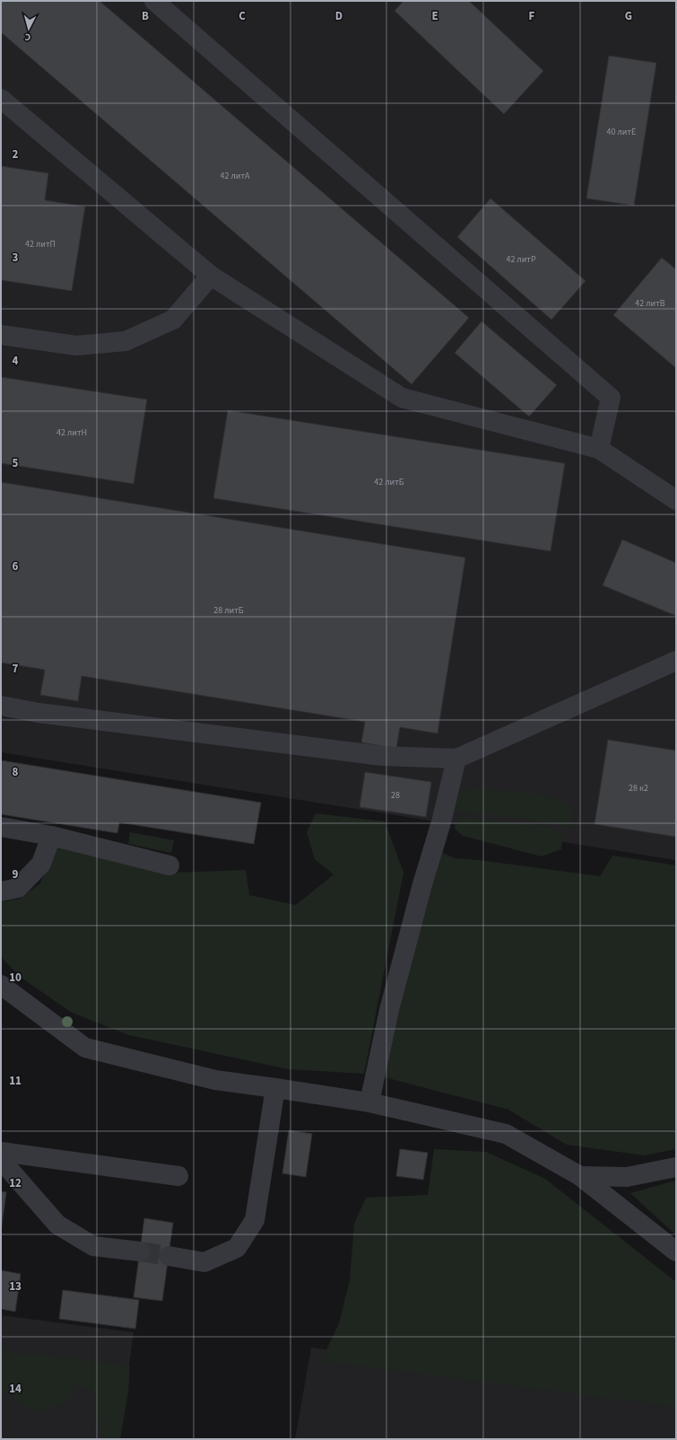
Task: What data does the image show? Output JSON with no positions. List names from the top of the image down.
{
  "house_numbers": [
    "40 литЕ",
    "42 литА",
    "42 литП",
    "42 литР",
    "42 литВ",
    "42 литН",
    "42 литБ",
    "28 литБ",
    "28 к2",
    "28"
  ],
  "north": "bottom",
  "grid": {
    "columns": [
      "B",
      "C",
      "D",
      "E",
      "F",
      "G"
    ],
    "rows": [
      "2",
      "3",
      "4",
      "5",
      "6",
      "7",
      "8",
      "9",
      "10",
      "11",
      "12",
      "13",
      "14"
    ]
  }
}
